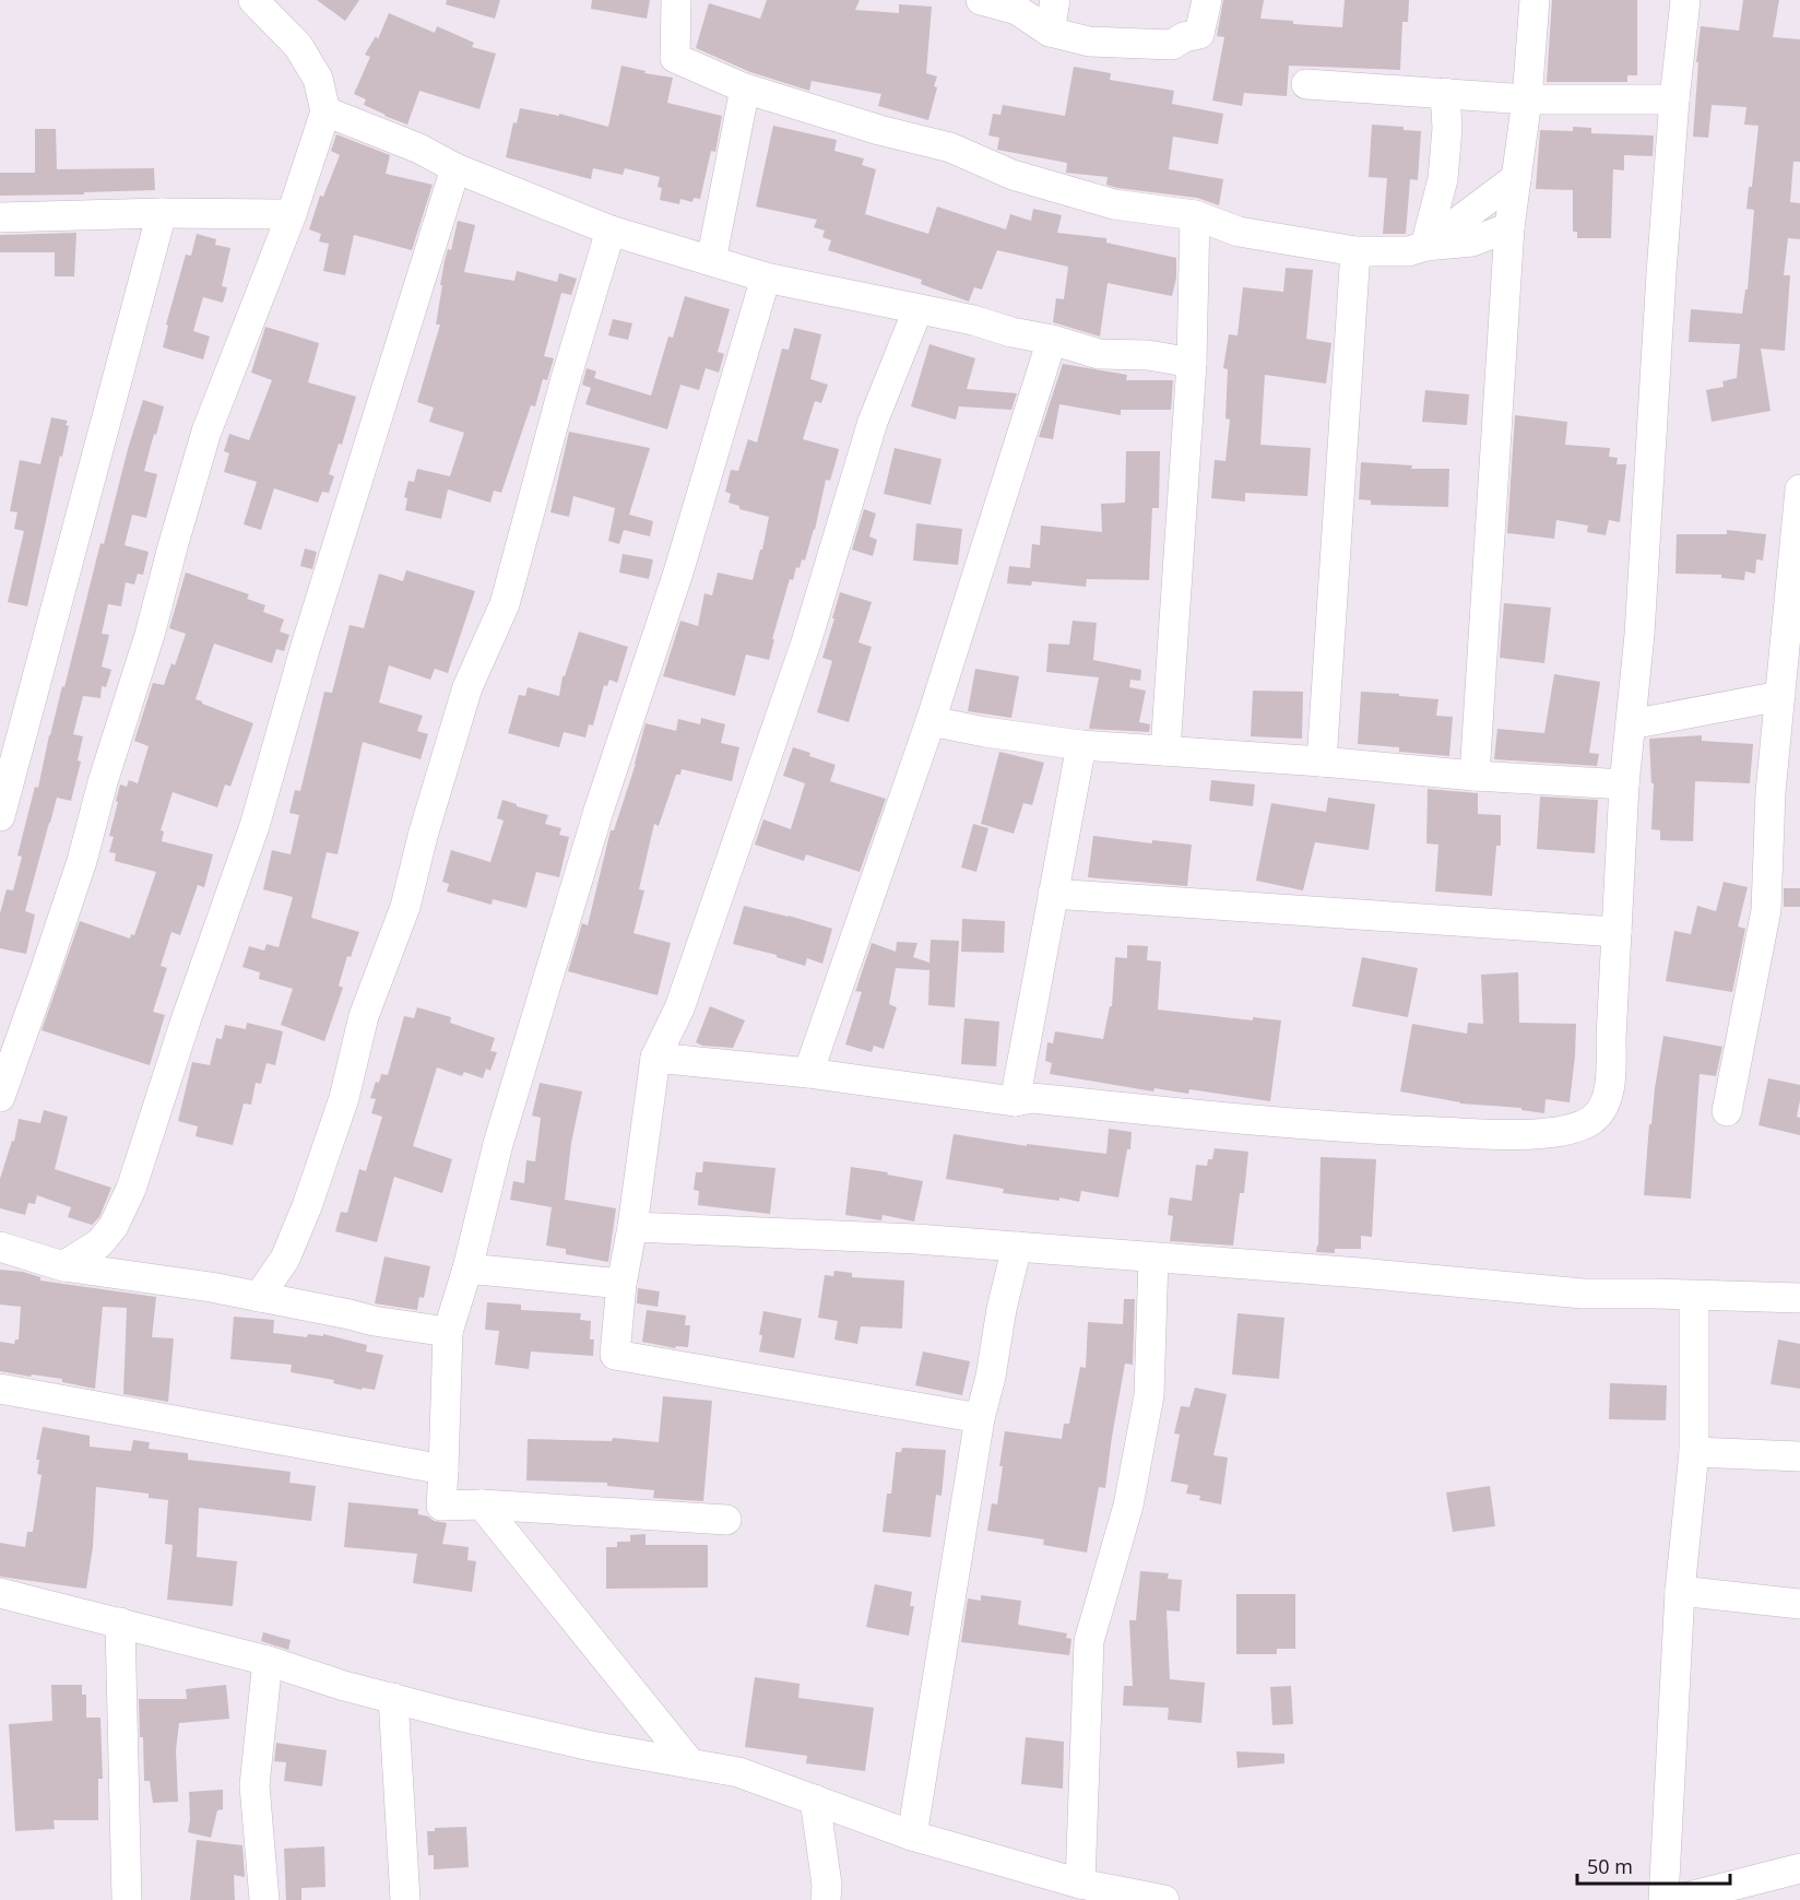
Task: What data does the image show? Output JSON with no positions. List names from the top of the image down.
{
  "scale_bar": "50 m"
}
